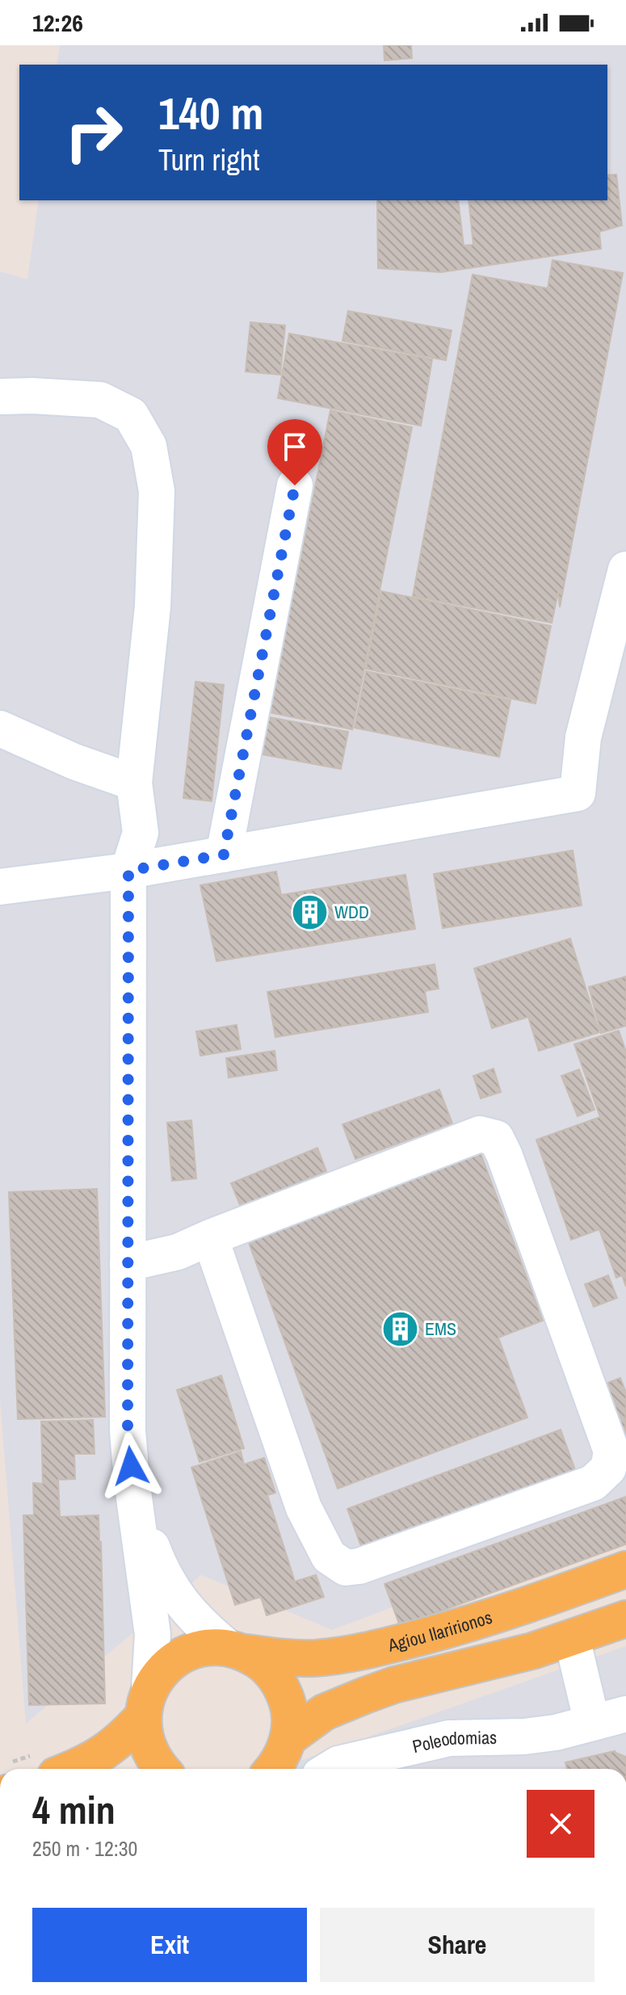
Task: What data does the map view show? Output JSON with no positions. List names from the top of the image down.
{
  "streets": {
    "main road": ["Agiou Ilaririonos"],
    "street": ["Poleodomias"]
  },
  "places": {
    "building": ["WDD", "EMS"]
  },
  "page": {
    "status": "12:26",
    "turn": ["140 m", "Turn right"],
    "heading": ["4 min", "250 m · 12:30"],
    "buttons": ["Exit", "Share"]
  }
}
